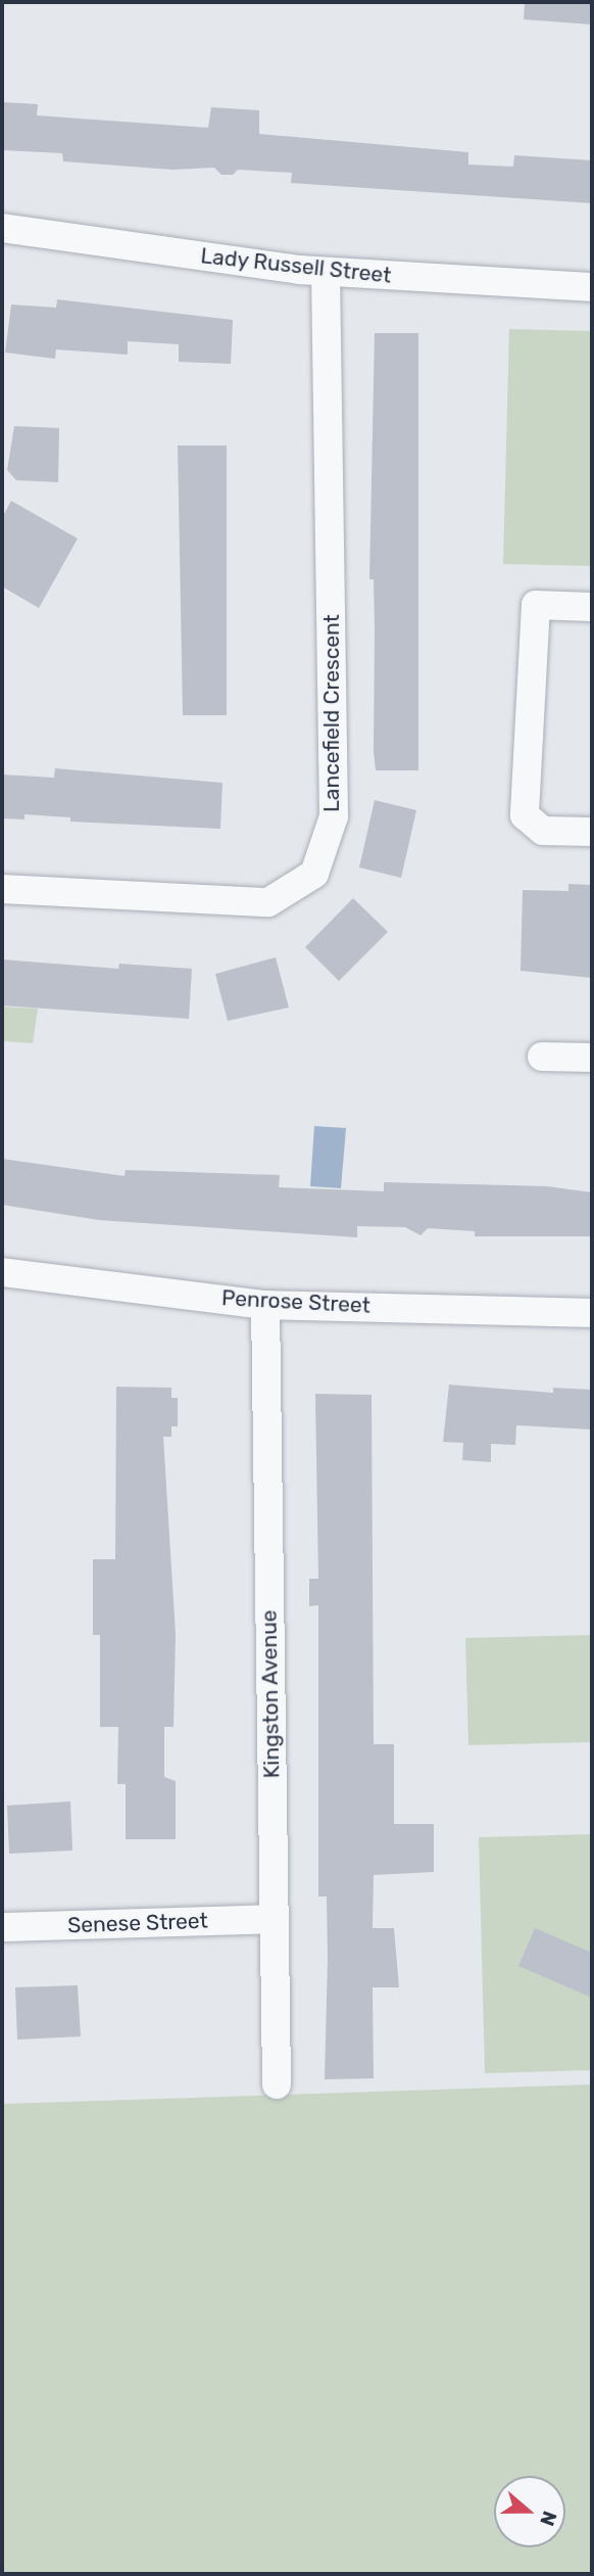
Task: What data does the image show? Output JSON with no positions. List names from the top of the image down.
{
  "streets": {
    "street": [
      "Lady Russell Street",
      "Lancefield Crescent",
      "Penrose Street",
      "Kingston Avenue",
      "Senese Street"
    ]
  },
  "crossings": [
    ["Lady Russell Street", "Lancefield Crescent"],
    ["Penrose Street", "Kingston Avenue"],
    ["Kingston Avenue", "Senese Street"]
  ],
  "north": "right"
}
